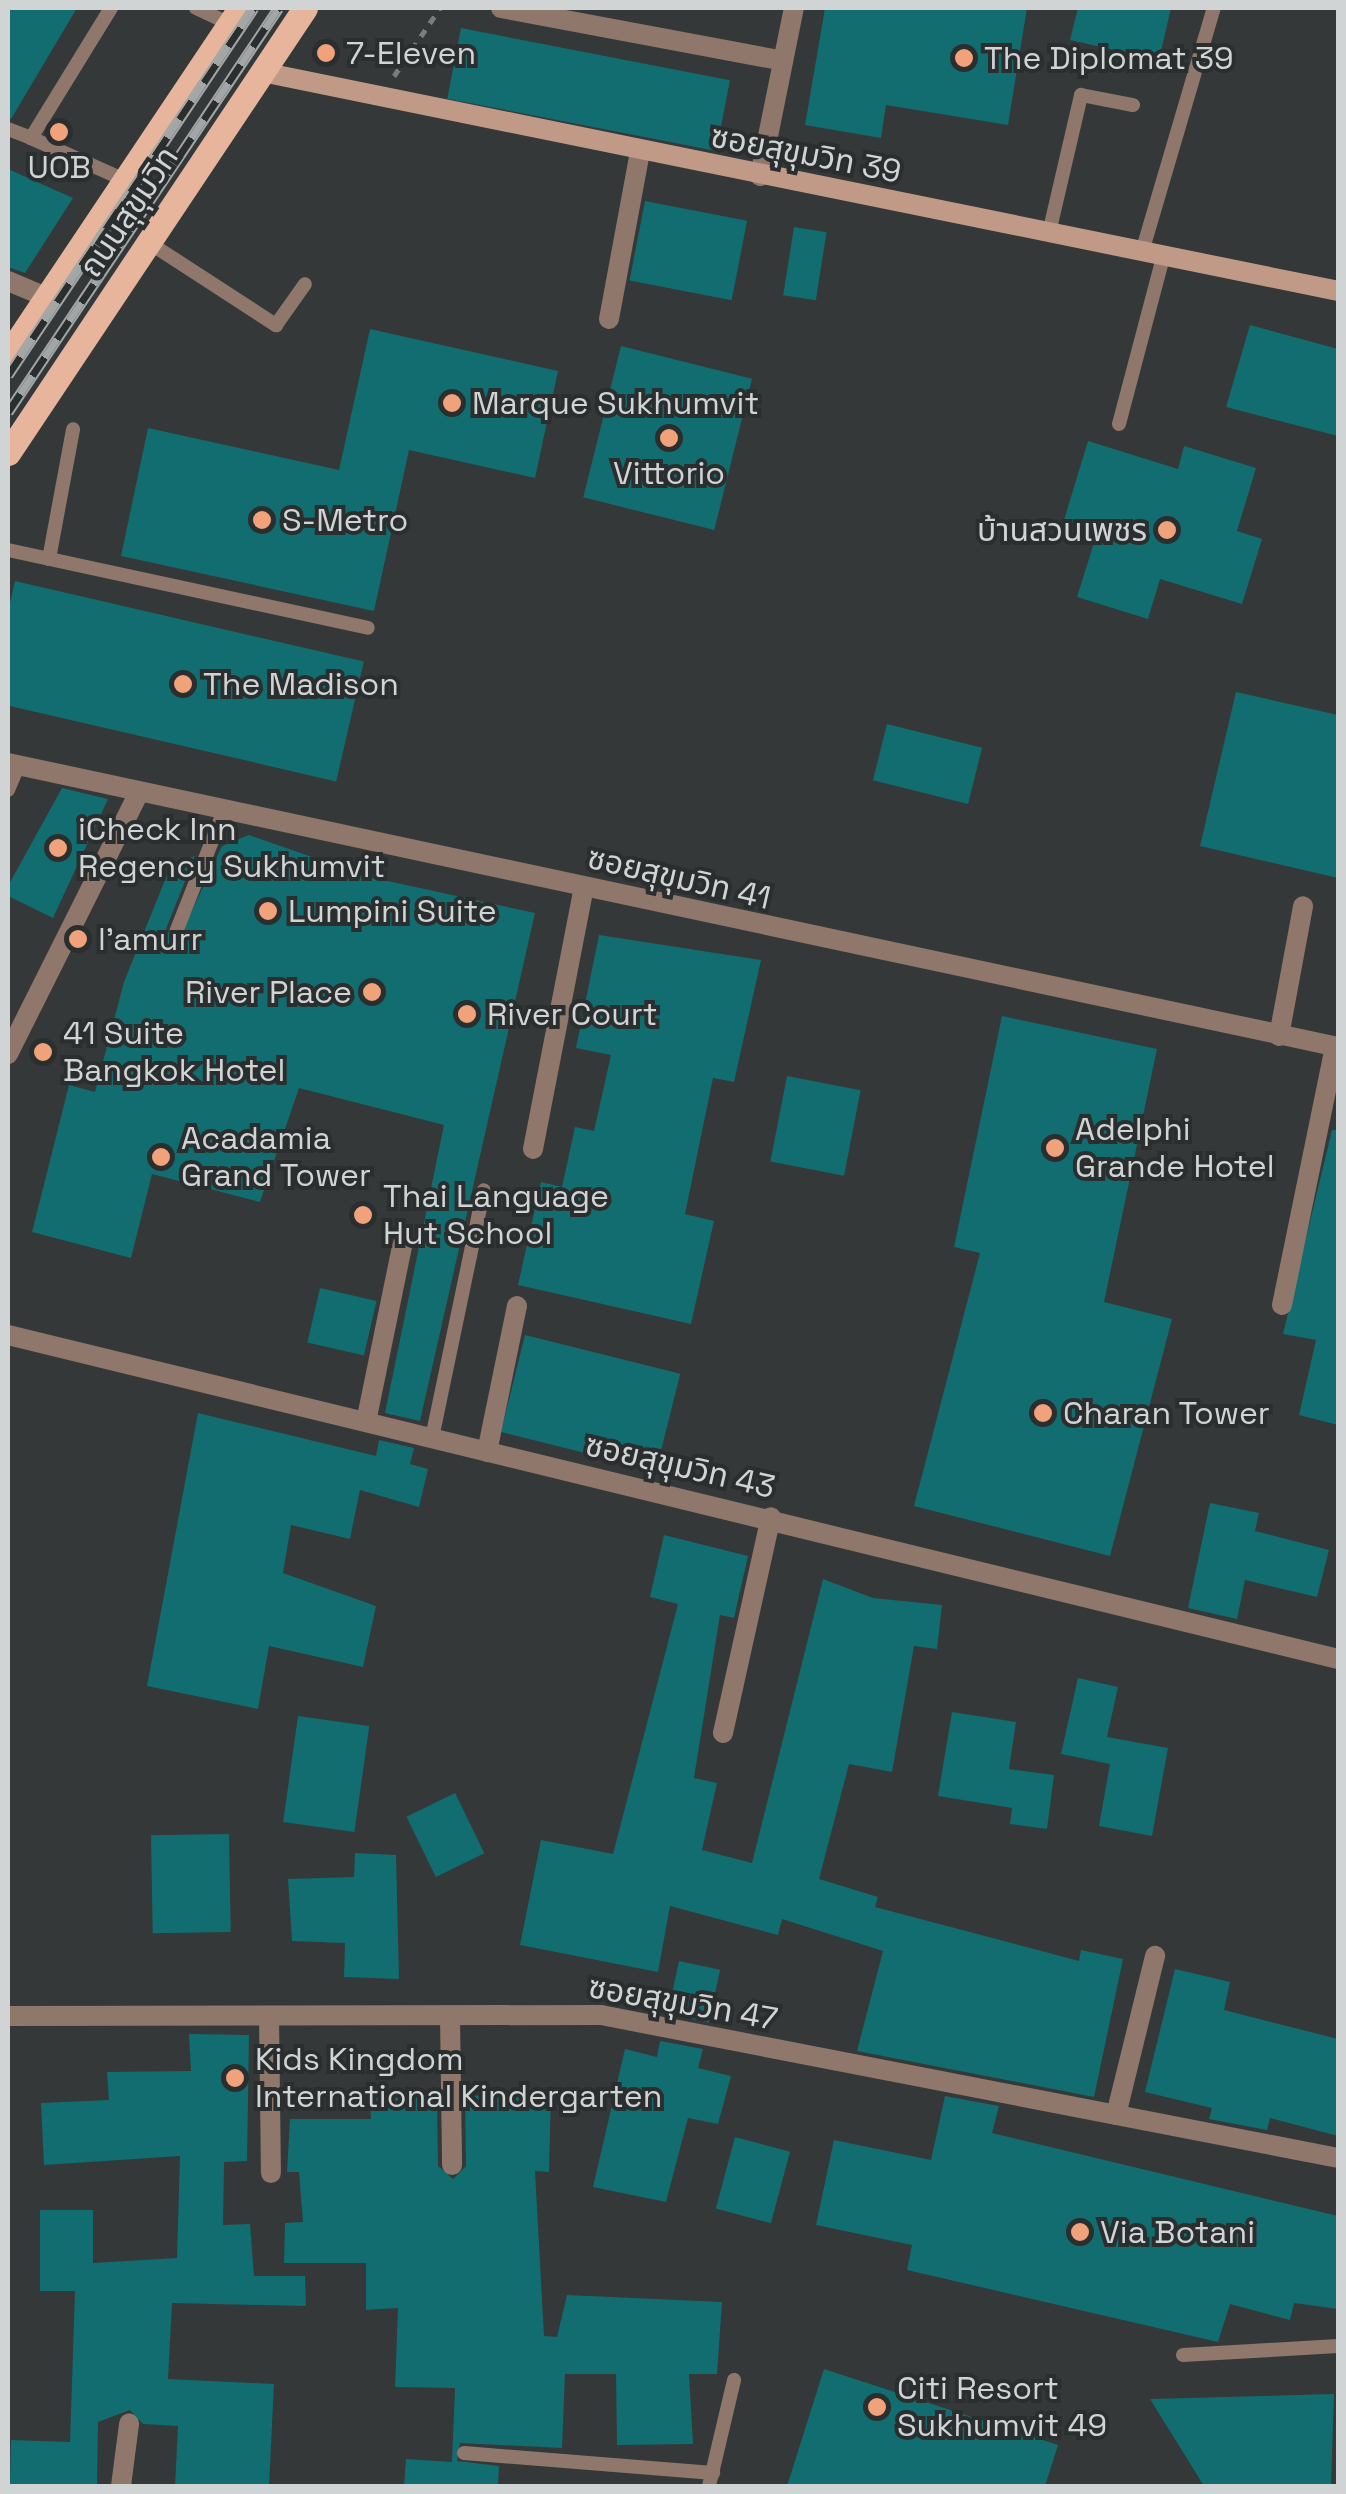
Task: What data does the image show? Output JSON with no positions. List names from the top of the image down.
{
  "streets": {
    "main road": ["ถนนสุขุมวิท"],
    "street": [
      "ซอยสุขุมวิท 39",
      "ซอยสุขุมวิท 41",
      "ซอยสุขุมวิท 43",
      "ซอยสุขุมวิท 47"
    ]
  },
  "crossings": [
    ["ซอยสุขุมวิท 39", "ถนนสุขุมวิท"]
  ],
  "places": [
    "7-Eleven",
    "The Diplomat 39",
    "UOB",
    "Marque Sukhumvit",
    "Vittorio",
    "S-Metro",
    "บ้านสวนเพชร",
    "The Madison",
    "iCheck Inn Regency Sukhumvit",
    "Lumpini Suite",
    "l'amurr",
    "River Place",
    "River Court",
    "41 Suite Bangkok Hotel",
    "Adelphi Grande Hotel",
    "Acadamia Grand Tower",
    "Thai Language Hut School",
    "Charan Tower",
    "Kids Kingdom International Kindergarten",
    "Via Botani",
    "Citi Resort Sukhumvit 49"
  ]
}
